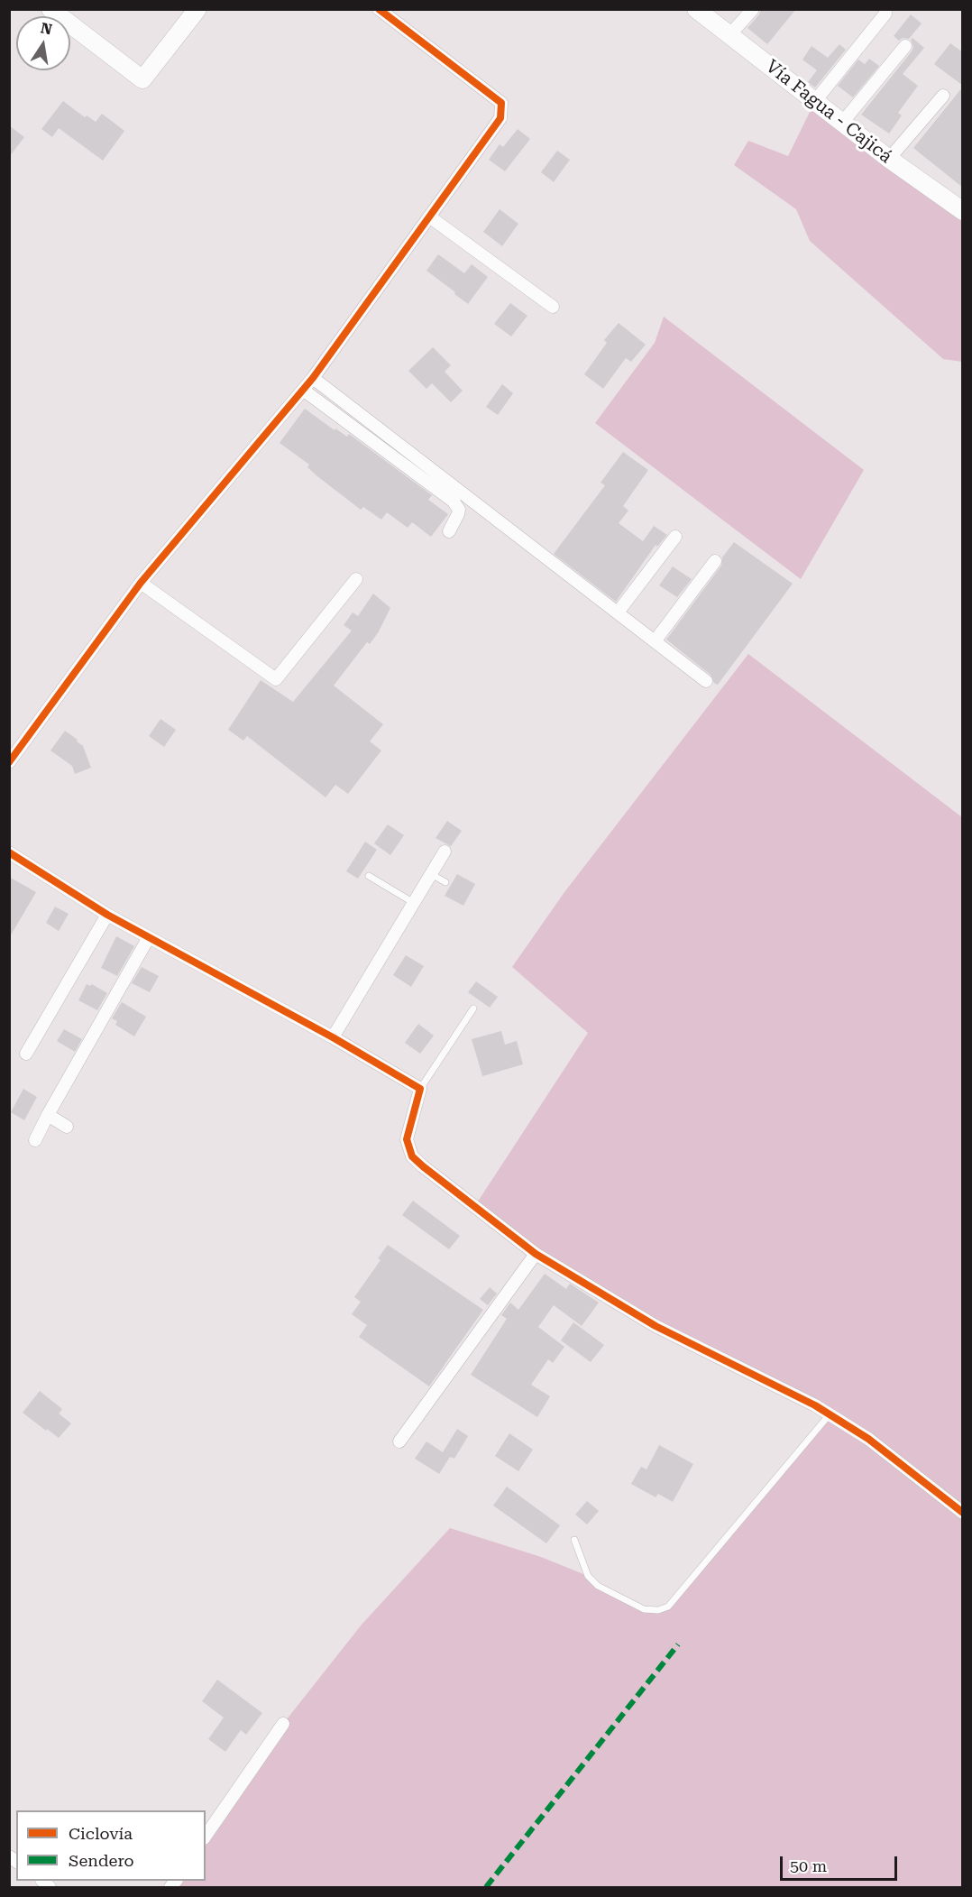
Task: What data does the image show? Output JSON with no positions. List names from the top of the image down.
{
  "streets": {
    "street": ["Vía Fagua - Cajicá"]
  },
  "legend": ["Ciclovía", "Sendero"],
  "scale_bar": "50 m",
  "north": "top"
}
